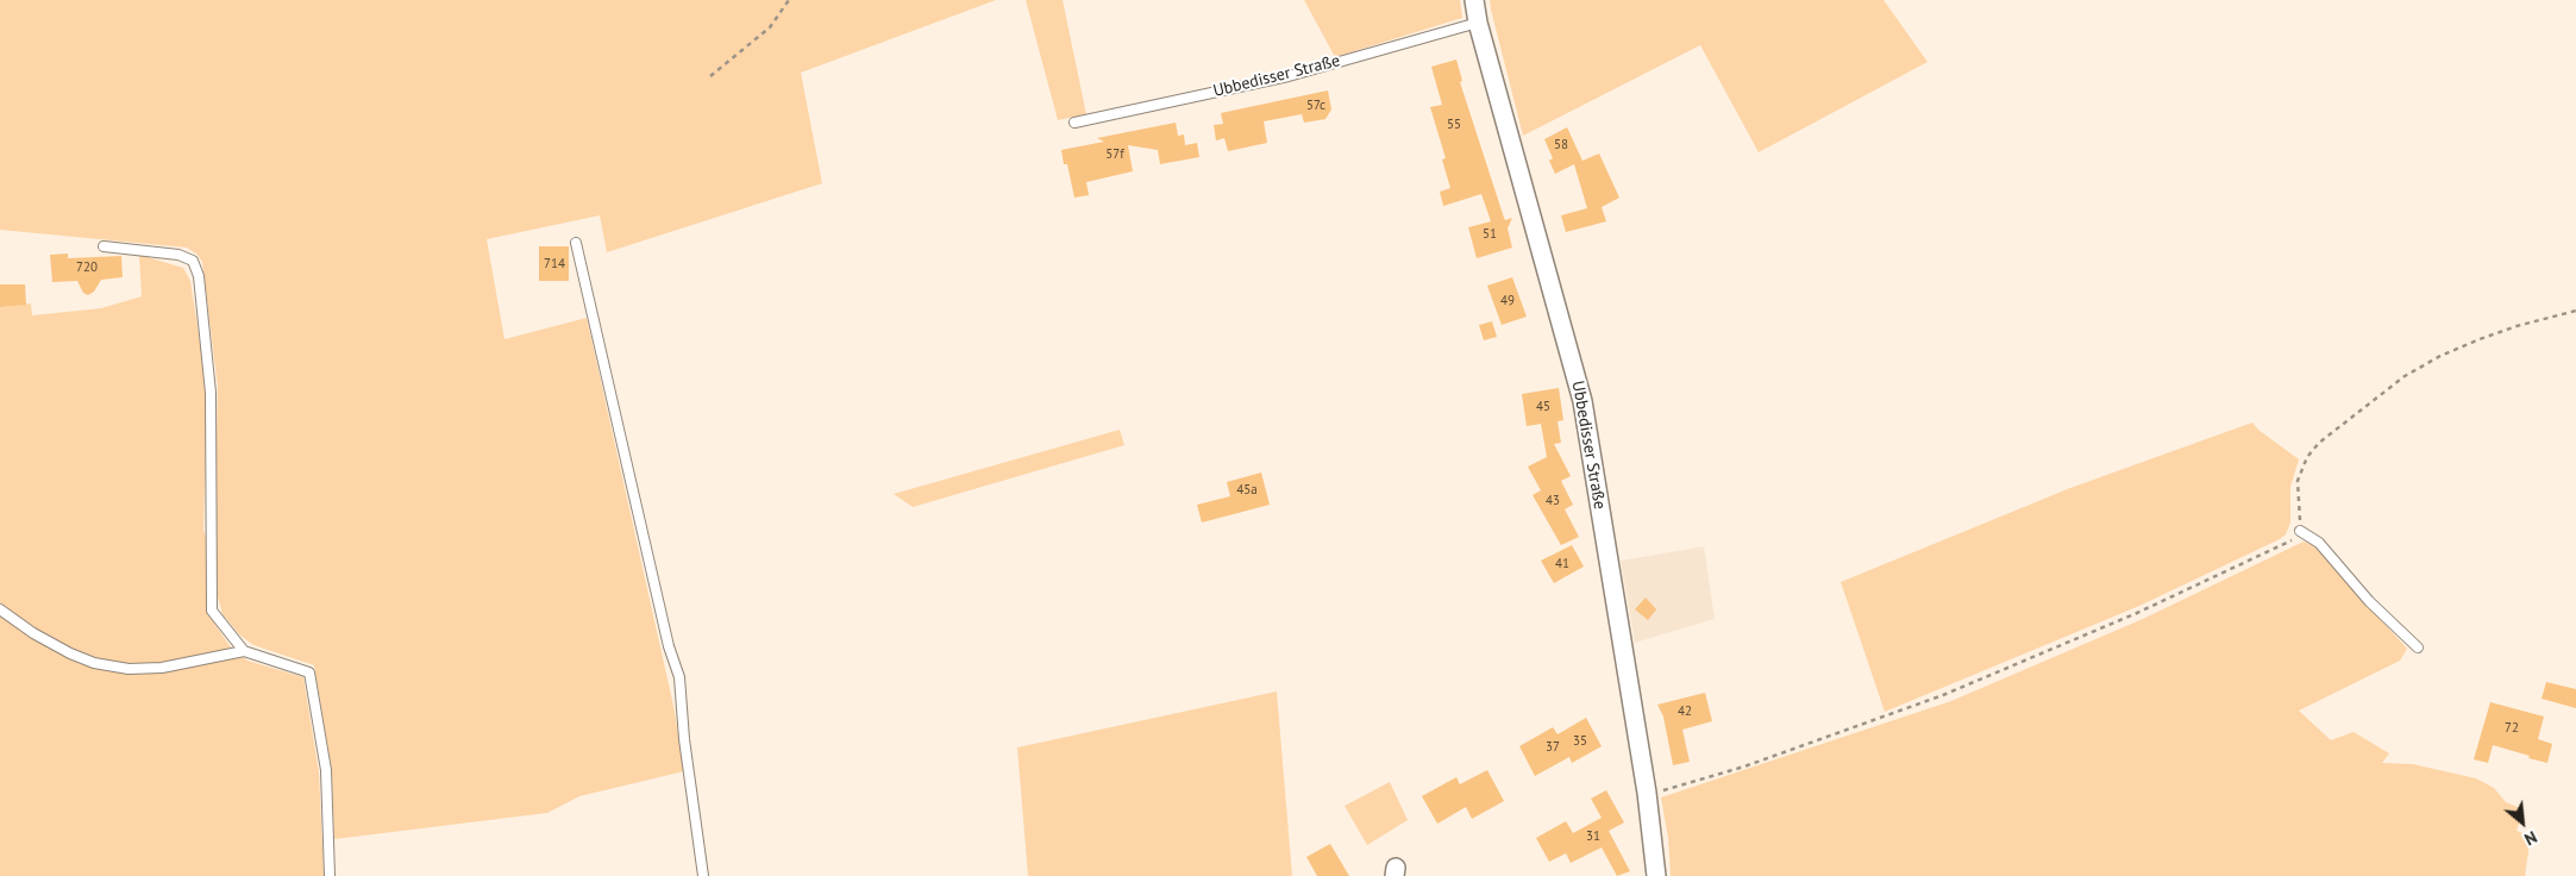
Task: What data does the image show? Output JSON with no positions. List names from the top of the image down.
{
  "streets": {
    "street": ["Ubbedisser Straße"]
  },
  "house_numbers": [
    "57c",
    "55",
    "58",
    "57f",
    "51",
    "714",
    "720",
    "49",
    "45",
    "45a",
    "43",
    "41",
    "42",
    "72",
    "35",
    "37",
    "31"
  ],
  "north": "bottom right"
}
